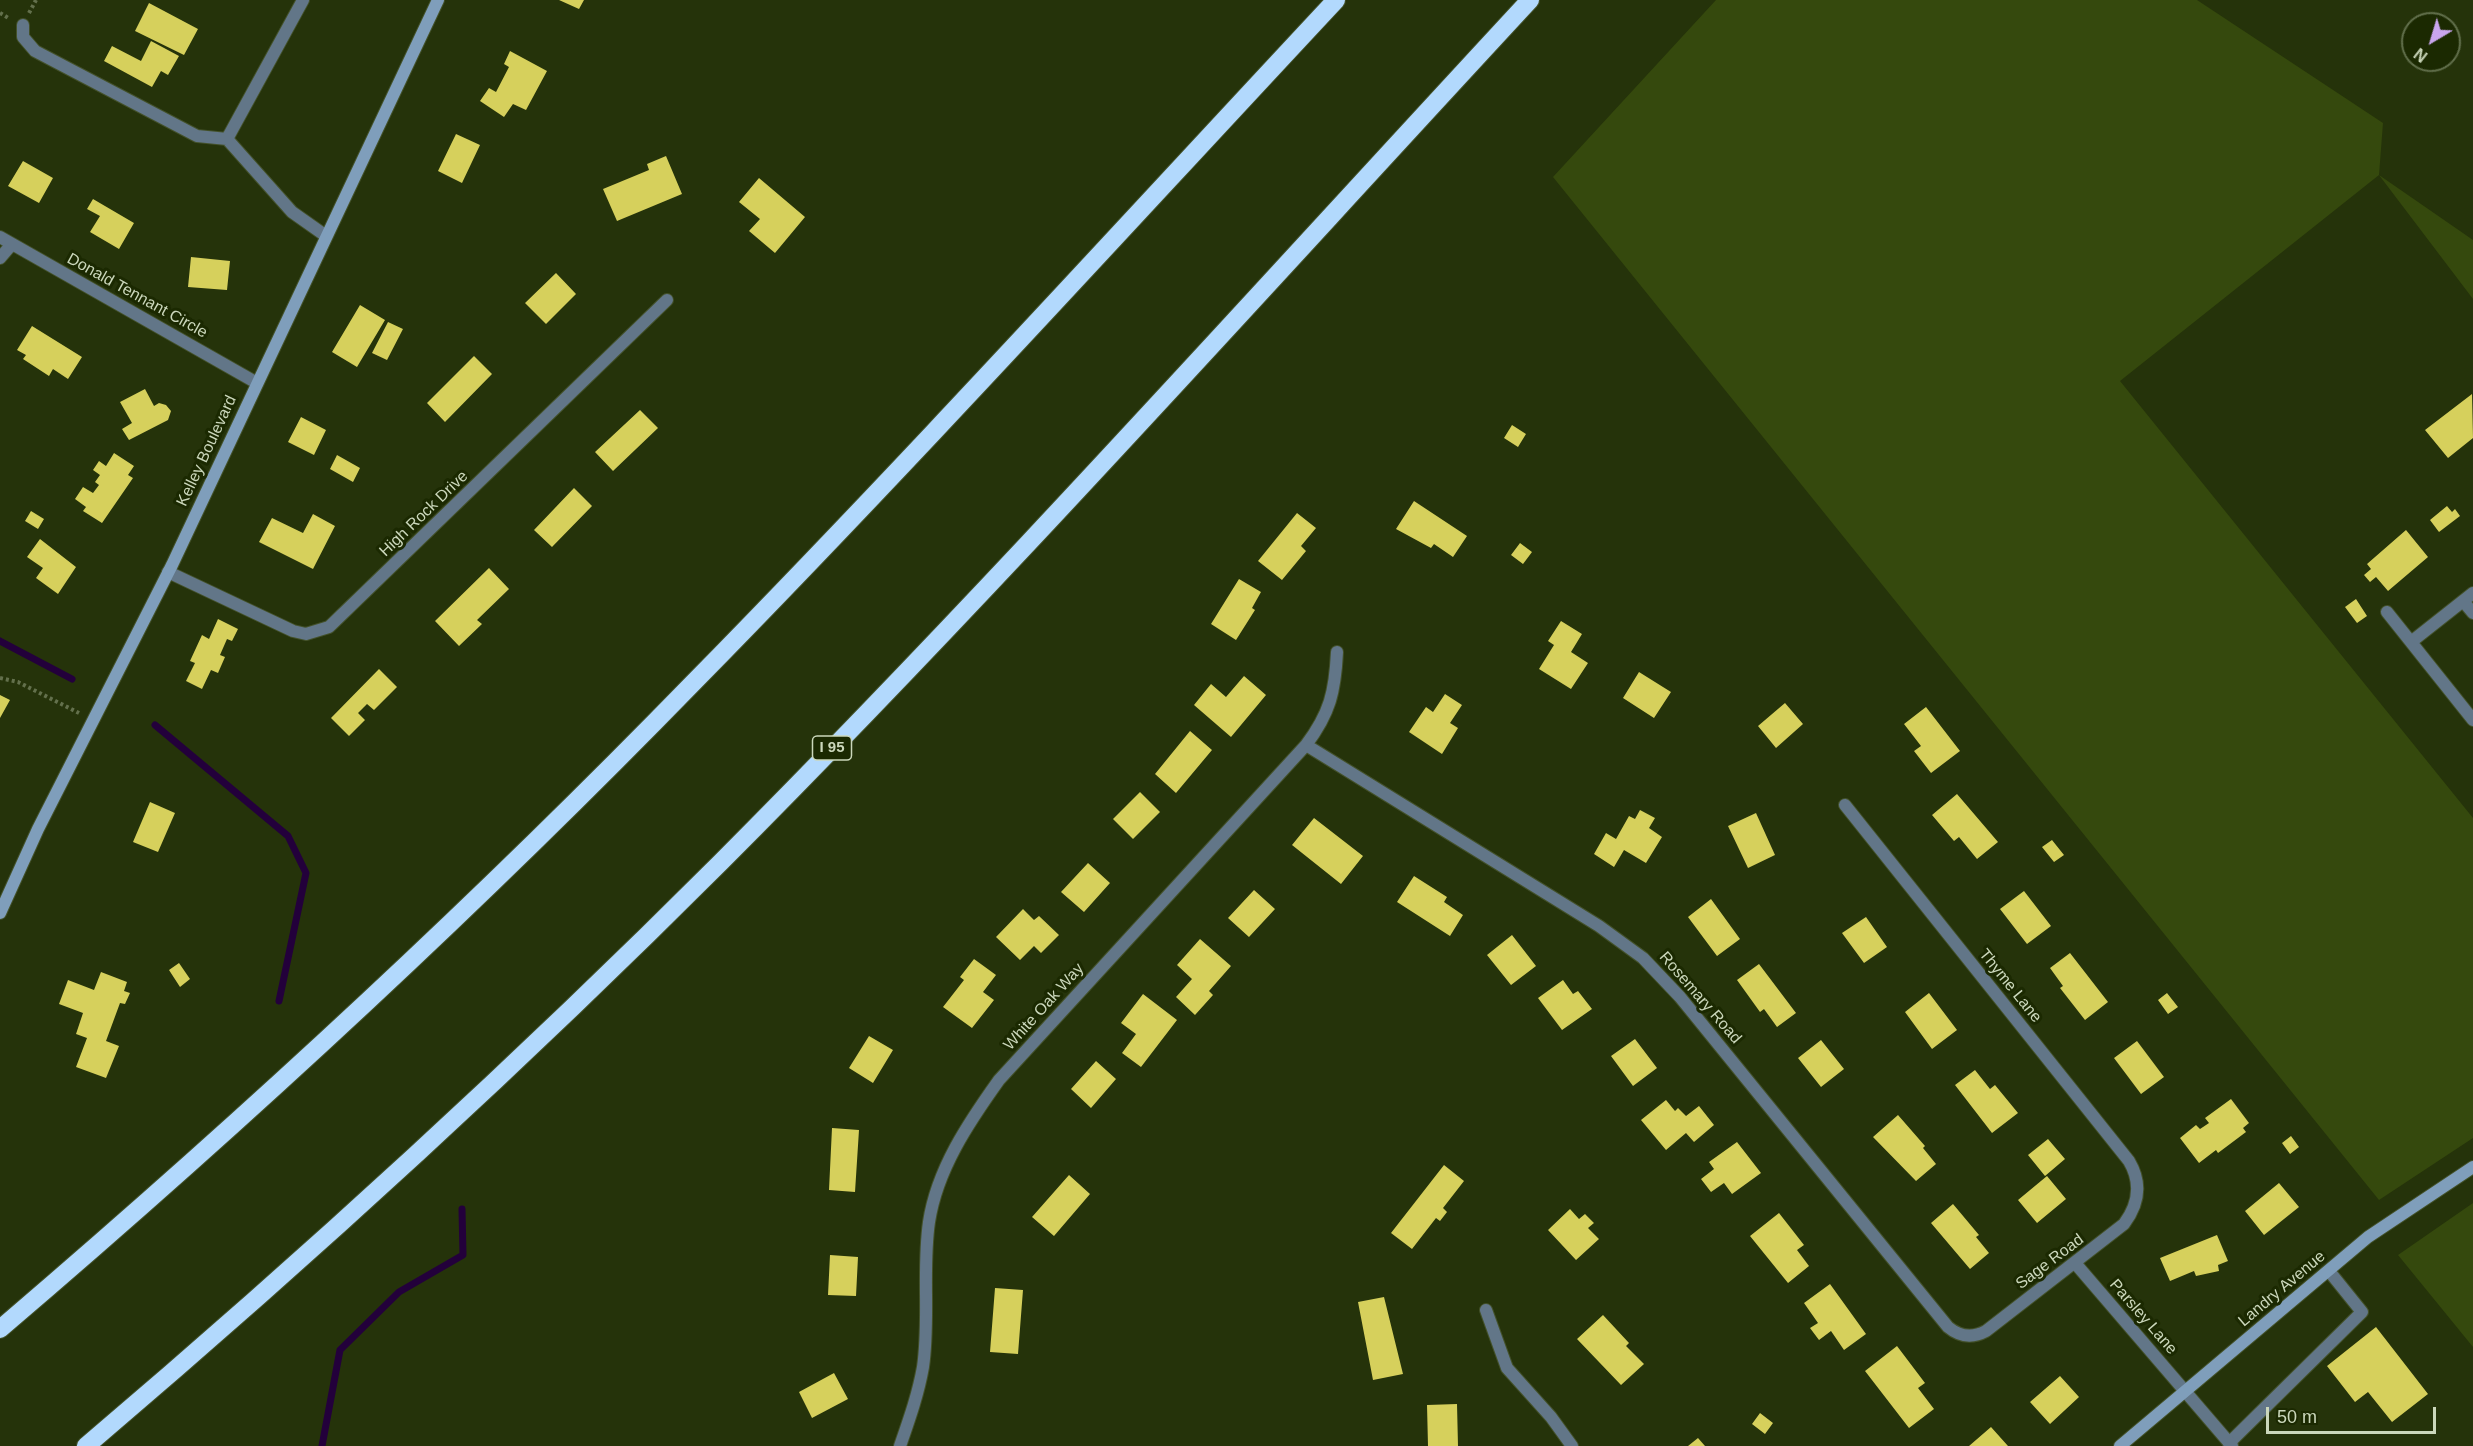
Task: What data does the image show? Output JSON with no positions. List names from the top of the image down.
{
  "streets": {
    "highway": ["I 95"],
    "main road": ["Kelley Boulevard", "Landry Avenue"],
    "street": [
      "Donald Tennant Circle",
      "High Rock Drive",
      "Thyme Lane",
      "Rosemary Road",
      "White Oak Way",
      "Sage Road",
      "Parsley Lane"
    ]
  },
  "crossings": [
    ["Donald Tennant Circle", "Kelley Boulevard"],
    ["Kelley Boulevard", "High Rock Drive"],
    ["Thyme Lane", "Sage Road"],
    ["Rosemary Road", "White Oak Way"],
    ["Rosemary Road", "Sage Road"],
    ["Sage Road", "Parsley Lane"],
    ["Landry Avenue", "Parsley Lane"]
  ],
  "scale_bar": "50 m",
  "north": "bottom left"
}
